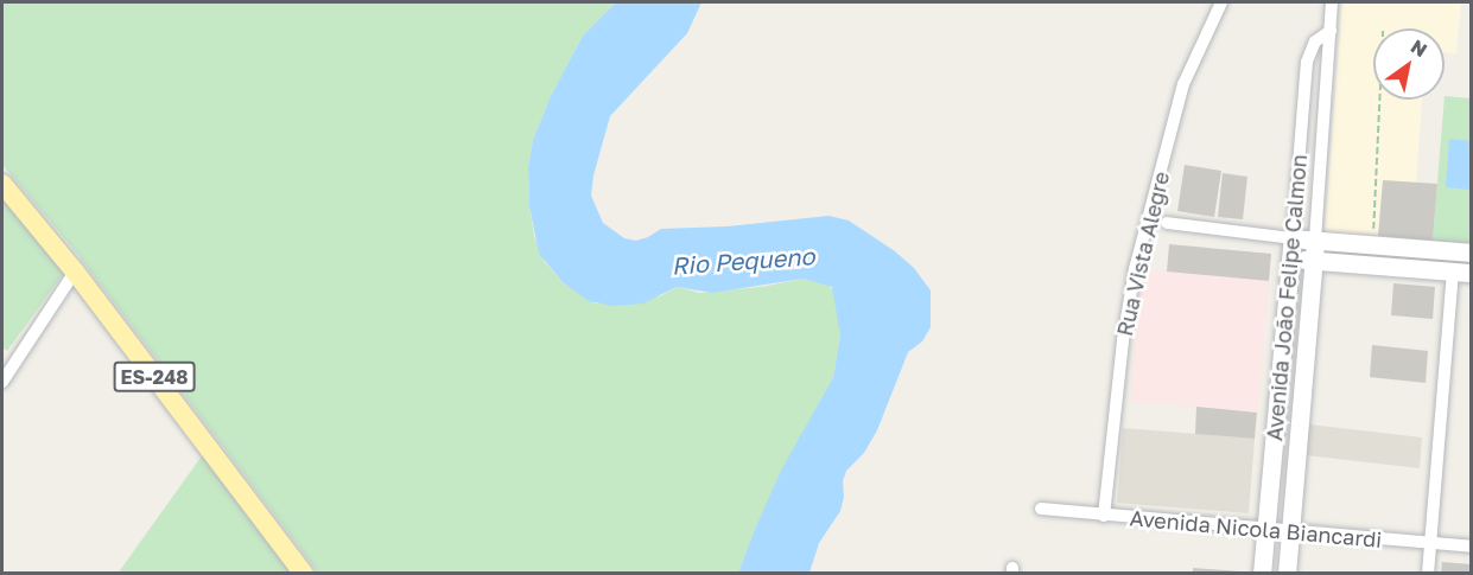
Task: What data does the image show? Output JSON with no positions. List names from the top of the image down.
{
  "streets": {
    "main road": ["Avenida João Felipe Calmon", "ES-248"],
    "street": ["Rua Vista Alegre", "Avenida Nicola Biancardi"]
  },
  "crossings": [
    ["Rua Vista Alegre", "Avenida Nicola Biancardi"],
    ["Avenida João Felipe Calmon", "Avenida Nicola Biancardi"]
  ],
  "water": ["Rio Pequeno"],
  "north": "top right"
}
